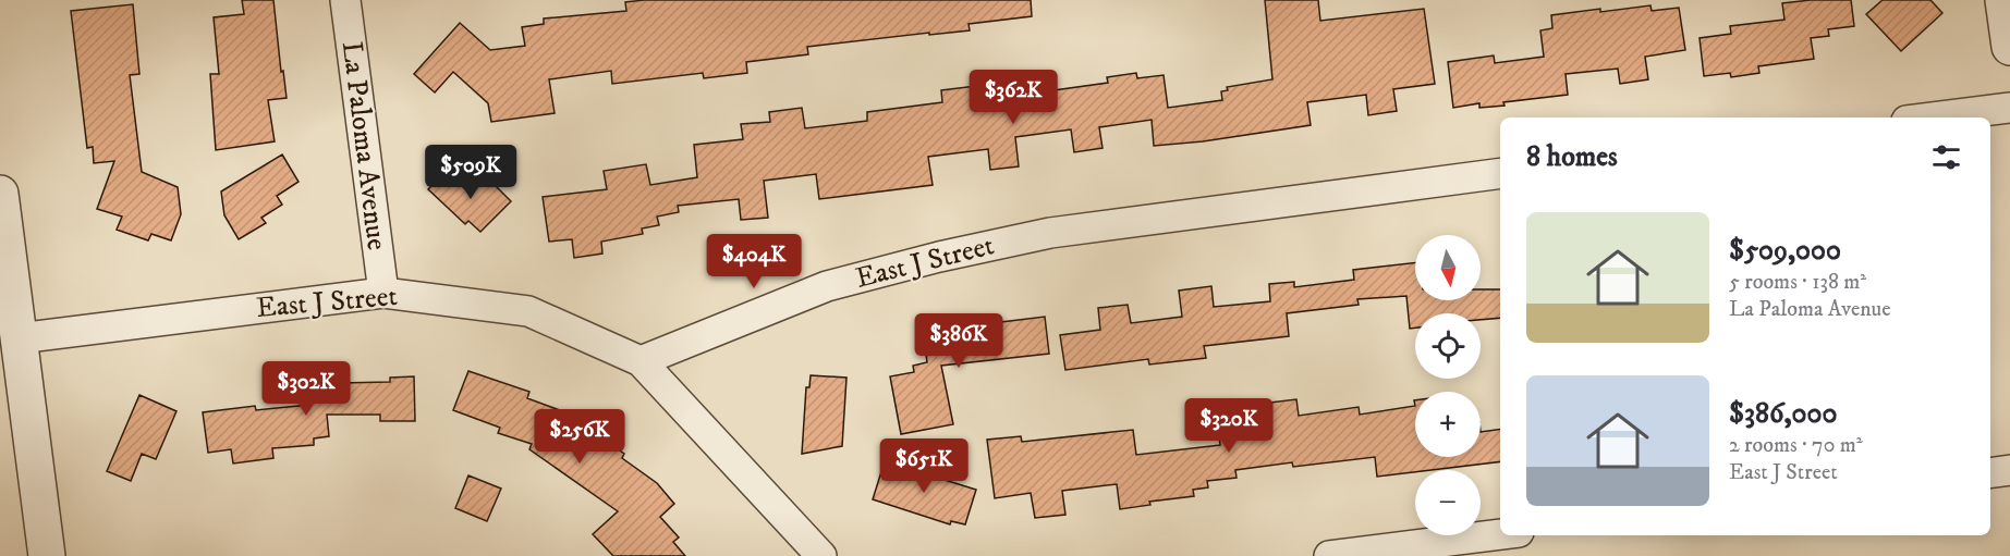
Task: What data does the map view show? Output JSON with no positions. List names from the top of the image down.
{
  "streets": {
    "street": ["La Paloma Avenue", "East J Street"]
  },
  "crossings": [
    ["La Paloma Avenue", "East J Street"]
  ],
  "north": "bottom",
  "page": {
    "price": [
      "$362K",
      "$509K",
      "$404K",
      "$386K",
      "$302K",
      "$320K",
      "$256K",
      "$651K"
    ],
    "heading": "8 homes",
    "list": [
      {
        "name": "$509,000",
        "note": "5 rooms · 138 m² · La Paloma Avenue"
      },
      {
        "name": "$386,000",
        "note": "2 rooms · 70 m² · East J Street"
      }
    ],
    "map_buttons": ["+", "−"]
  }
}
